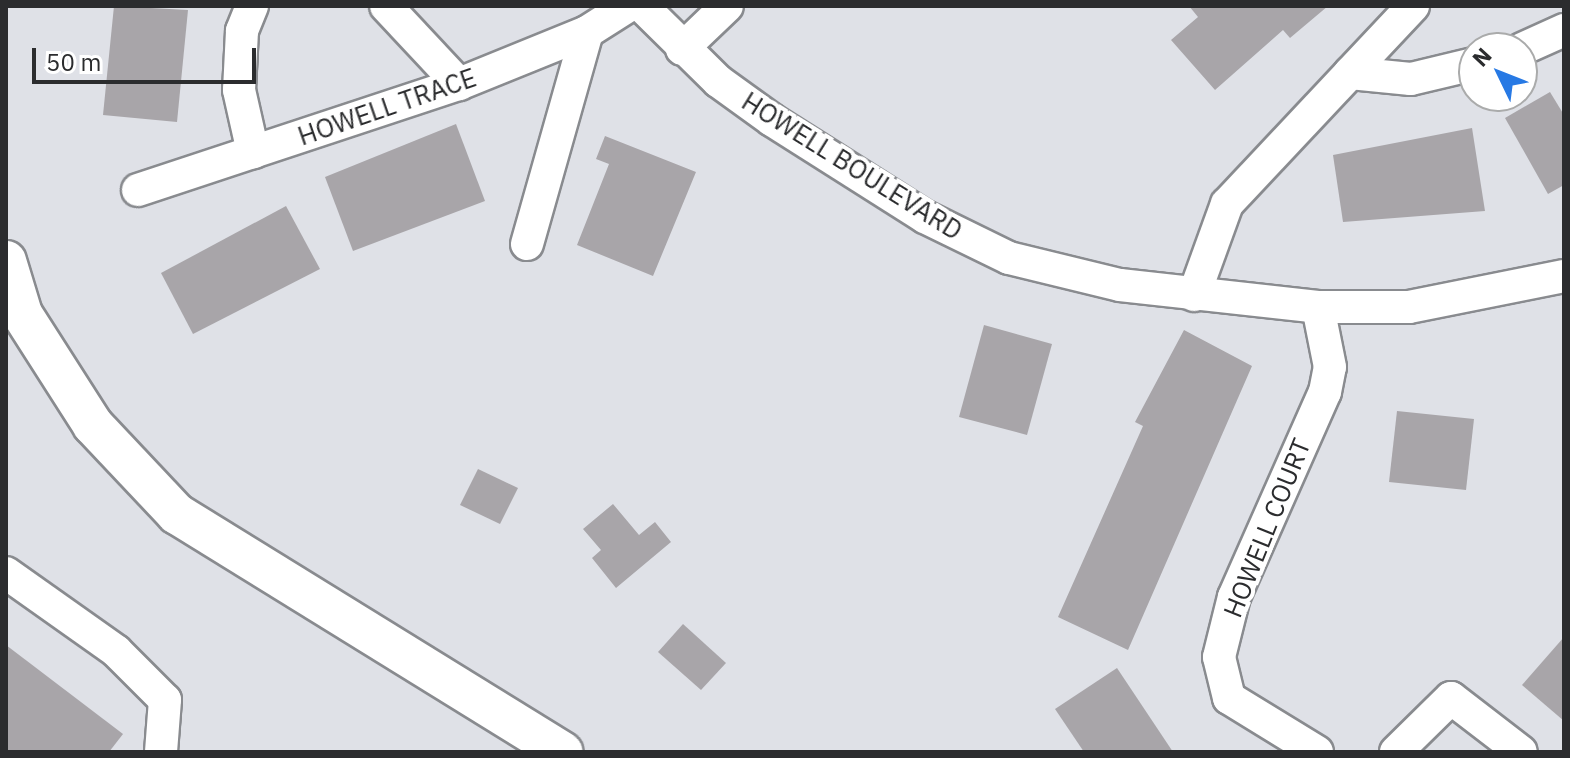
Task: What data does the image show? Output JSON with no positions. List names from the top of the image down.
{
  "streets": {
    "street": ["HOWELL TRACE", "HOWELL BOULEVARD", "HOWELL COURT"]
  },
  "crossings": [
    ["HOWELL BOULEVARD", "HOWELL COURT"]
  ],
  "scale_bar": "50 m",
  "north": "top left"
}
